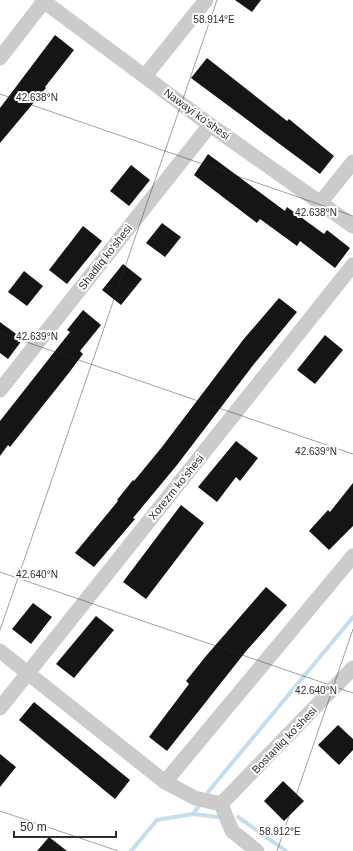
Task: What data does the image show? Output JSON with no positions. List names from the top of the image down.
{
  "streets": {
    "street": [
      "Nawayi ko'shesi",
      "Shadliq ko'shesi",
      "Xorezm ko'shesi",
      "Bostanliq ko'shesi"
    ]
  },
  "crossings": [
    ["Nawayi ko'shesi", "Shadliq ko'shesi"]
  ],
  "scale_bar": "50 m",
  "coordinates": [
    "58.914°E",
    "42.638°N",
    "42.639°N",
    "42.640°N",
    "58.912°E"
  ]
}
